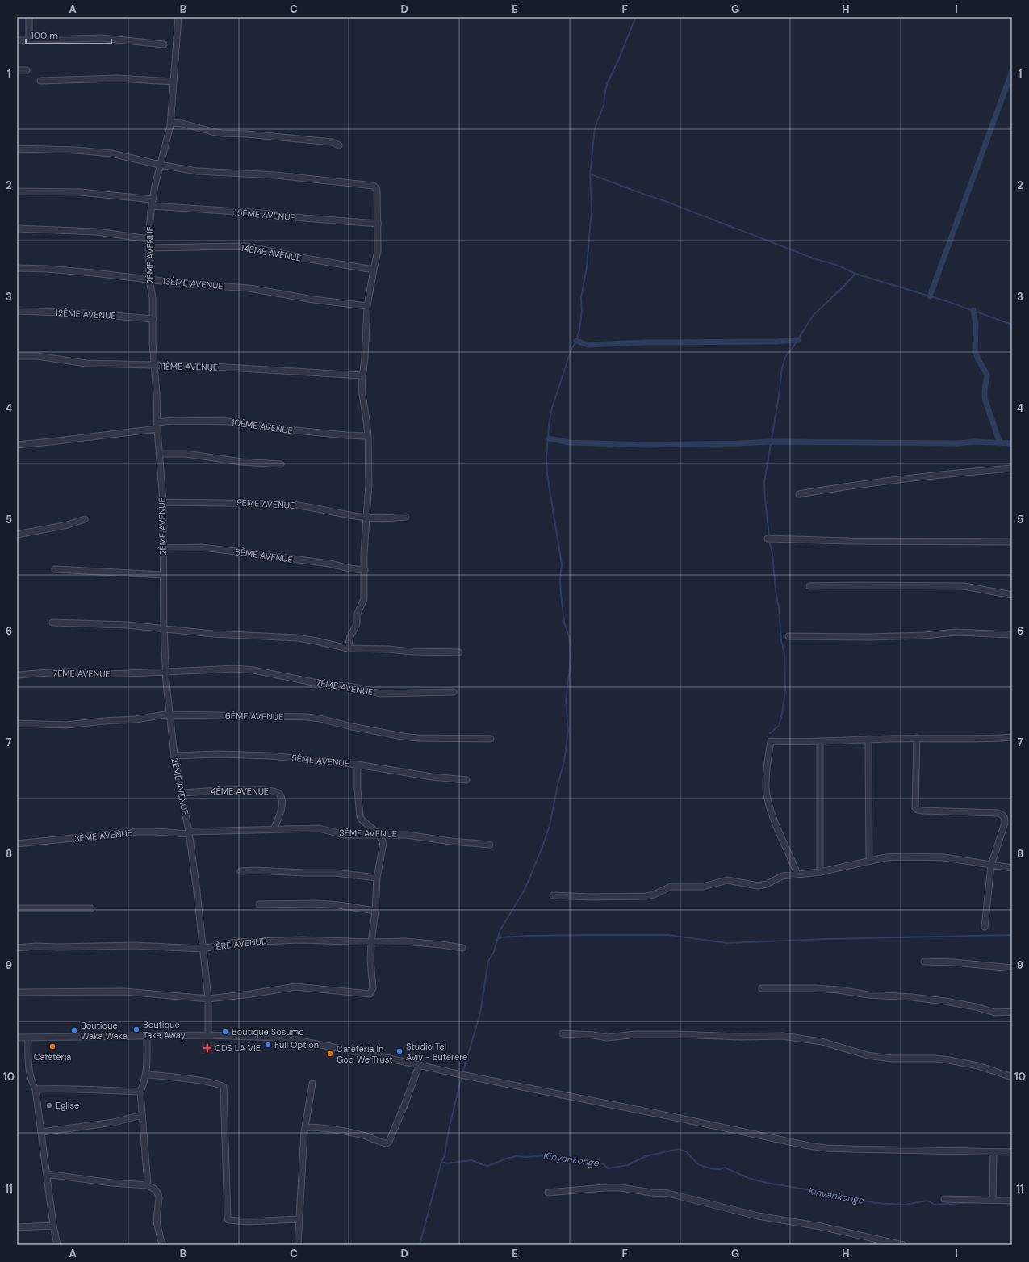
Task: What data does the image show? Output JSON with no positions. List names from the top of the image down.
{
  "streets": {
    "street": [
      "15ÈME AVENUE",
      "14ÈME AVENUE",
      "2ÈME AVENUE",
      "13ÈME AVENUE",
      "12ÈME AVENUE",
      "11ÈME AVENUE",
      "10ÈME AVENUE",
      "9ÈME AVENUE",
      "8ÈME AVENUE",
      "7ÈME AVENUE",
      "6ÈME AVENUE",
      "5ÈME AVENUE",
      "4ÈME AVENUE",
      "3ÈME AVENUE",
      "1ÈRE AVENUE"
    ]
  },
  "crossings": [
    ["15ÈME AVENUE", "2ÈME AVENUE"],
    ["14ÈME AVENUE", "2ÈME AVENUE"],
    ["2ÈME AVENUE", "13ÈME AVENUE"],
    ["2ÈME AVENUE", "12ÈME AVENUE"],
    ["2ÈME AVENUE", "11ÈME AVENUE"],
    ["2ÈME AVENUE", "10ÈME AVENUE"],
    ["2ÈME AVENUE", "9ÈME AVENUE"],
    ["2ÈME AVENUE", "8ÈME AVENUE"],
    ["2ÈME AVENUE", "7ÈME AVENUE"],
    ["2ÈME AVENUE", "6ÈME AVENUE"],
    ["2ÈME AVENUE", "5ÈME AVENUE"],
    ["2ÈME AVENUE", "4ÈME AVENUE"],
    ["2ÈME AVENUE", "3ÈME AVENUE"],
    ["2ÈME AVENUE", "1ÈRE AVENUE"],
    ["4ÈME AVENUE", "3ÈME AVENUE"]
  ],
  "water": ["Kinyankonge"],
  "places": {
    "other": [
      "Boutique Take Away",
      "Boutique Waka Waka",
      "Boutique Sosumo",
      "Full Option",
      "Cafétéria",
      "Studio Tel Aviv - Buterere",
      "Cafétéria In God We Trust",
      "Eglise"
    ],
    "health": ["CDS LA VIE"]
  },
  "scale_bar": "100 m",
  "grid": {
    "columns": [
      "A",
      "B",
      "C",
      "D",
      "E",
      "F",
      "G",
      "H",
      "I"
    ],
    "rows": [
      "1",
      "2",
      "3",
      "4",
      "5",
      "6",
      "7",
      "8",
      "9",
      "10",
      "11"
    ]
  }
}
